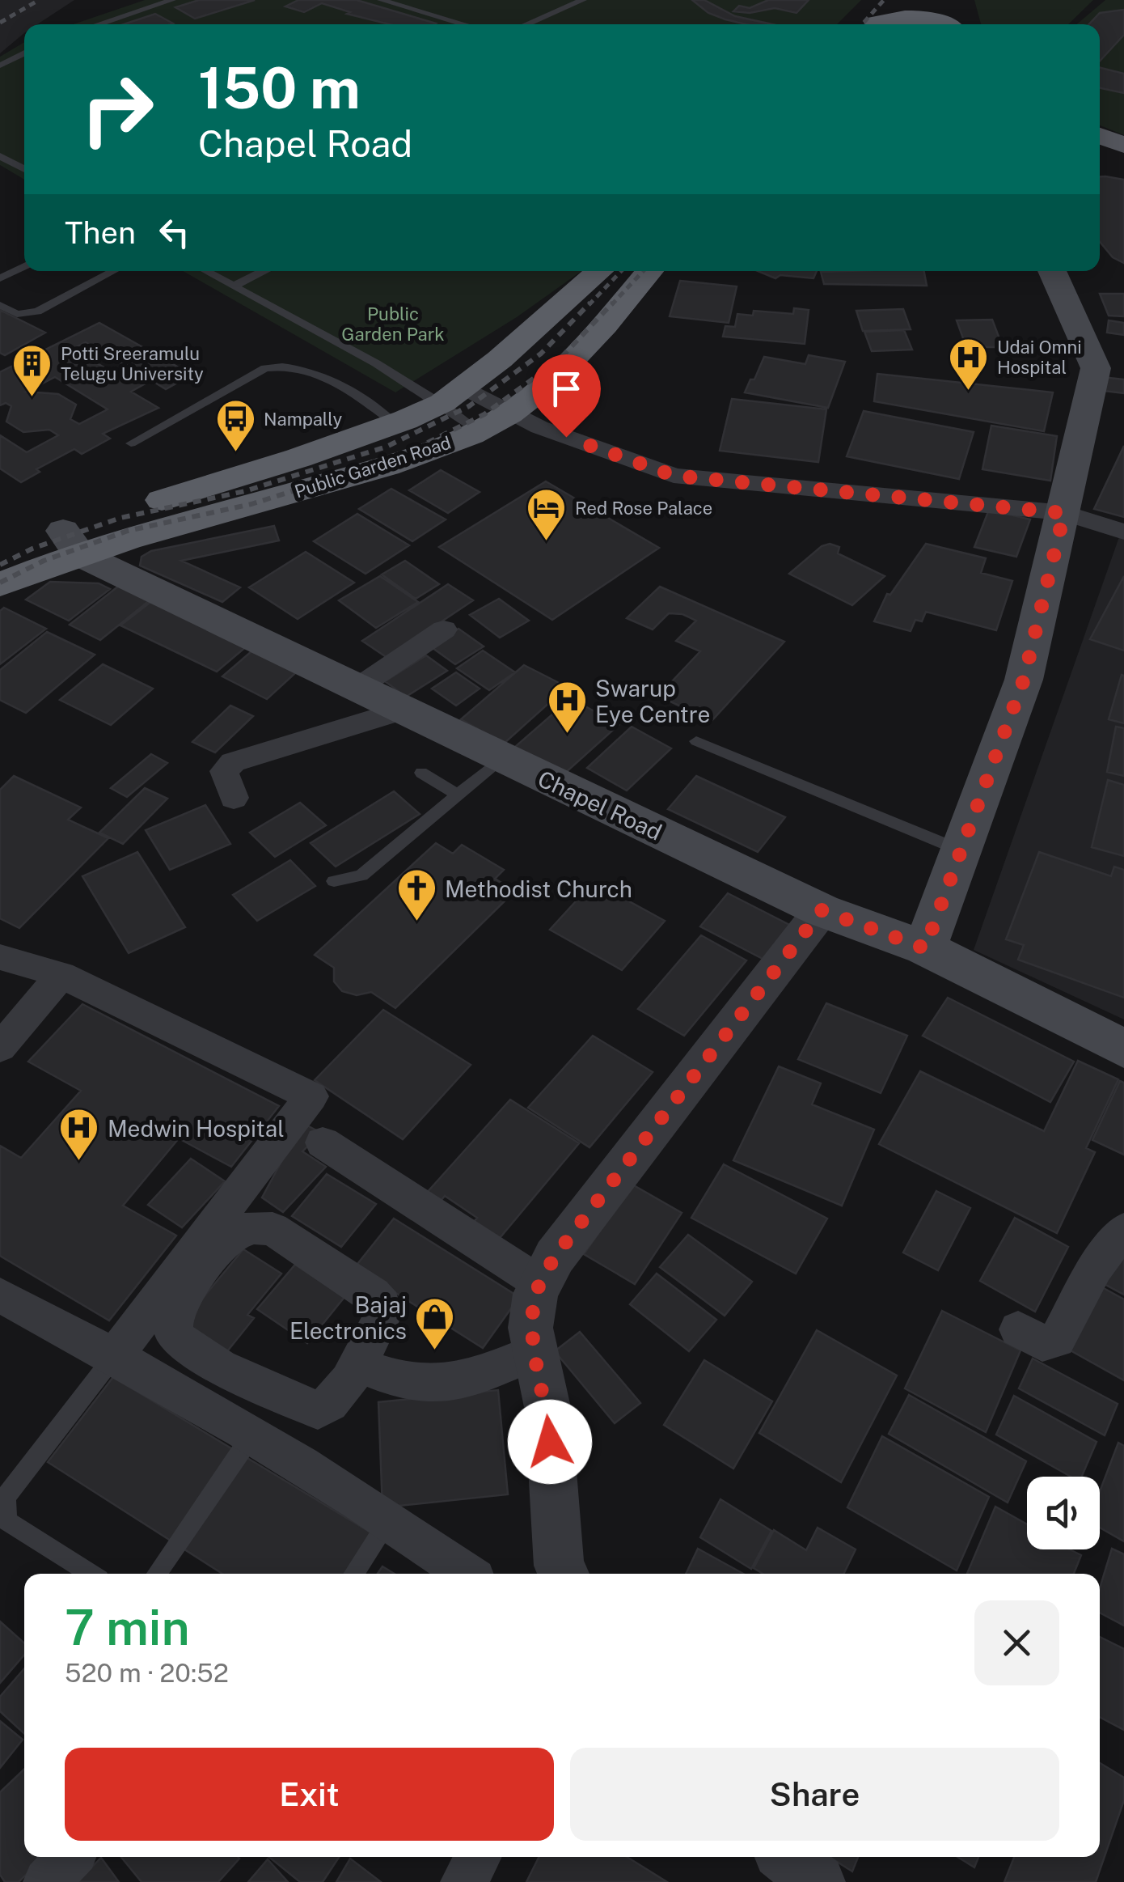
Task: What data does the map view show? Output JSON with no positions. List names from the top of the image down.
{
  "streets": {
    "highway": ["Public Garden Road"],
    "main road": ["Chapel Road"]
  },
  "crossings": [
    ["Public Garden Road", "Chapel Road"]
  ],
  "parks": ["Public Garden Park"],
  "places": {
    "hospital": ["Udai Omni Hospital", "Swarup Eye Centre", "Medwin Hospital"],
    "building": ["Potti Sreeramulu Telugu University"],
    "bus stop": ["Nampally"],
    "hotel": ["Red Rose Palace"],
    "church": ["Methodist Church"],
    "shop": ["Bajaj Electronics"]
  },
  "page": {
    "turn": ["150 m", "Chapel Road"],
    "then": "Then",
    "heading": ["7 min", "520 m · 20:52"],
    "buttons": ["Exit", "Share"]
  }
}
